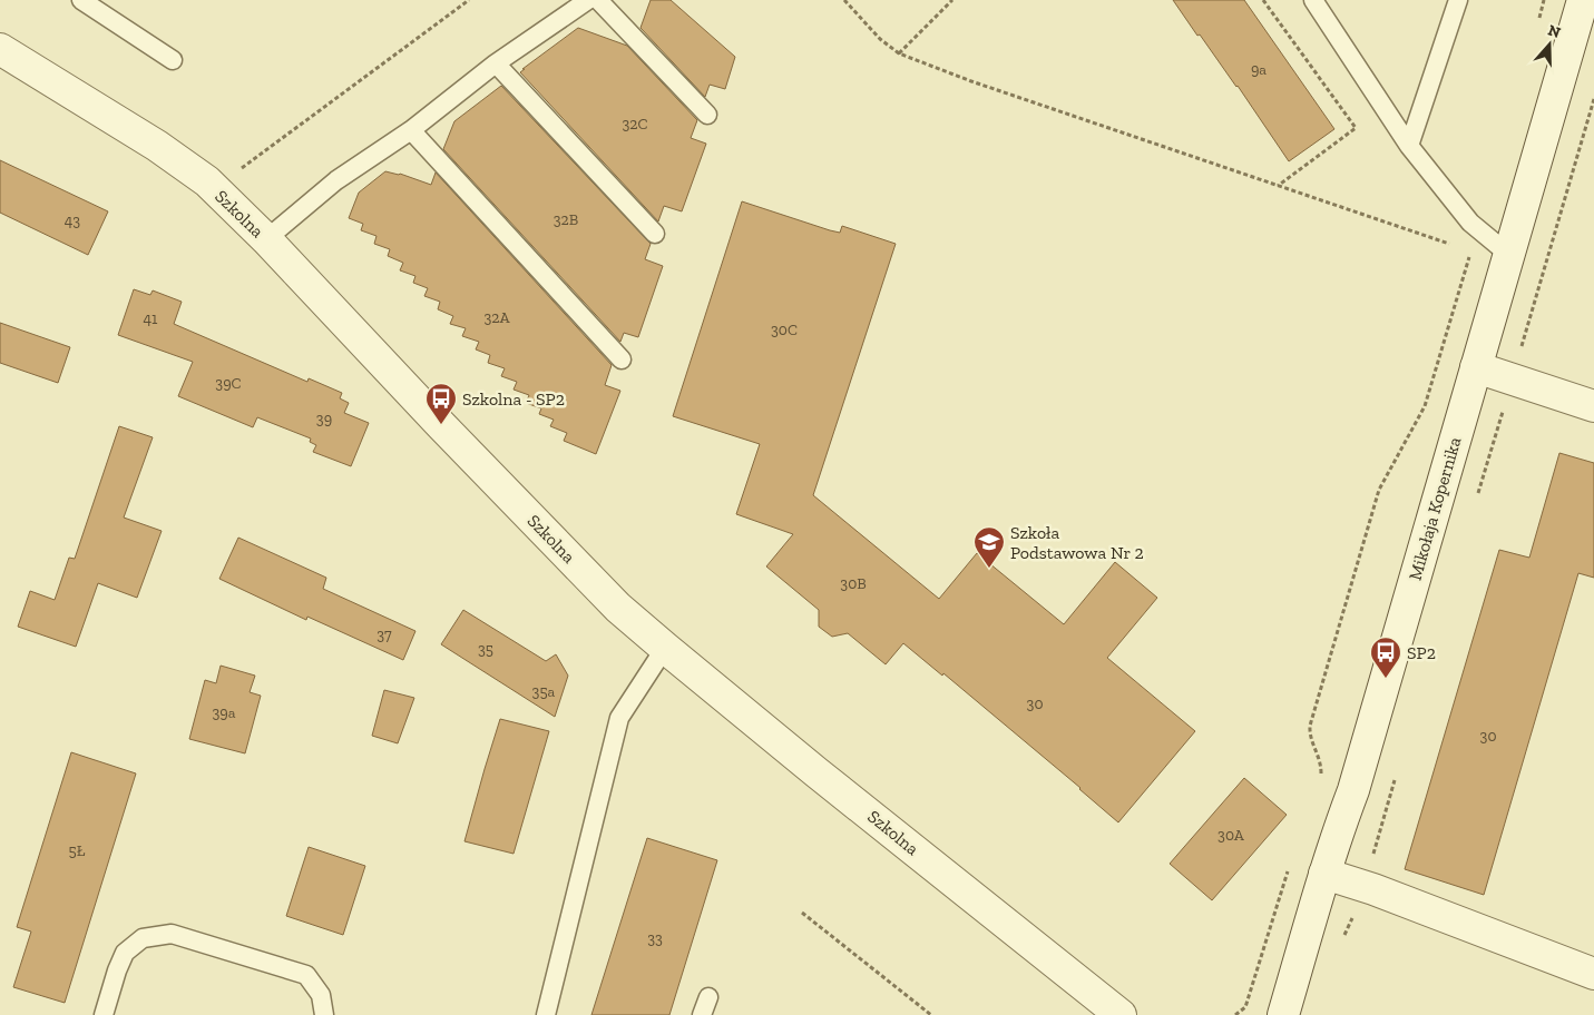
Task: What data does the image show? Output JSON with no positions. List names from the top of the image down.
{
  "streets": {
    "street": ["Szkolna", "Mikołaja Kopernika"]
  },
  "places": {
    "bus stop": ["Szkolna - SP2", "SP2"],
    "school or university": ["Szkoła Podstawowa Nr 2"]
  },
  "house_numbers": [
    "9a",
    "32C",
    "32B",
    "43",
    "32A",
    "41",
    "30C",
    "39C",
    "39",
    "30B",
    "37",
    "35",
    "35a",
    "30",
    "39a",
    "30",
    "30A",
    "5Ł",
    "33"
  ],
  "north": "top"
}
